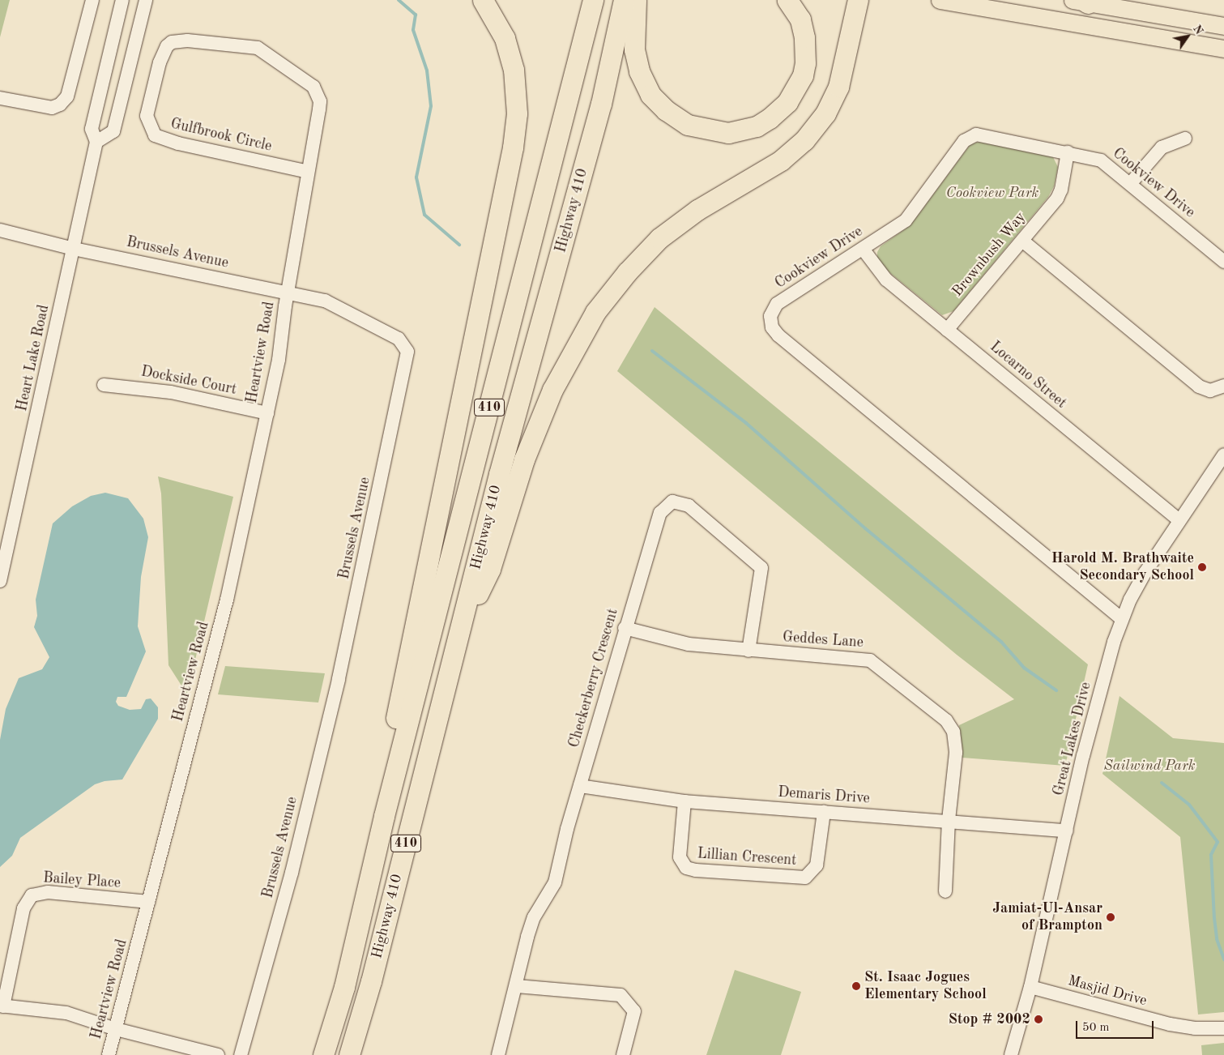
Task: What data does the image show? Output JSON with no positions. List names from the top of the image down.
{
  "streets": {
    "highway": ["Highway 410", "410"],
    "street": [
      "Gulfbrook Circle",
      "Cookview Drive",
      "Brussels Avenue",
      "Brownbush Way",
      "Heartview Road",
      "Heart Lake Road",
      "Locarno Street",
      "Dockside Court",
      "Geddes Lane",
      "Checkerberry Crescent",
      "Great Lakes Drive",
      "Demaris Drive",
      "Lillian Crescent",
      "Bailey Place",
      "Masjid Drive"
    ]
  },
  "crossings": [
    ["Gulfbrook Circle", "Brussels Avenue"],
    ["Gulfbrook Circle", "Heartview Road"],
    ["Cookview Drive", "Brownbush Way"],
    ["Cookview Drive", "Locarno Street"],
    ["Cookview Drive", "Great Lakes Drive"],
    ["Brussels Avenue", "Heartview Road"],
    ["Brussels Avenue", "Heart Lake Road"],
    ["Brownbush Way", "Locarno Street"],
    ["Heartview Road", "Dockside Court"],
    ["Heartview Road", "Bailey Place"],
    ["Locarno Street", "Great Lakes Drive"],
    ["Geddes Lane", "Checkerberry Crescent"],
    ["Geddes Lane", "Demaris Drive"],
    ["Checkerberry Crescent", "Demaris Drive"],
    ["Great Lakes Drive", "Demaris Drive"],
    ["Great Lakes Drive", "Masjid Drive"],
    ["Demaris Drive", "Lillian Crescent"]
  ],
  "parks": ["Cookview Park", "Sailwind Park"],
  "places": [
    "Harold M. Brathwaite Secondary School",
    "Jamiat-Ul-Ansar of Brampton",
    "St. Isaac Jogues Elementary School",
    "Stop # 2002"
  ],
  "scale_bar": "50 m",
  "north": "top right"
}
